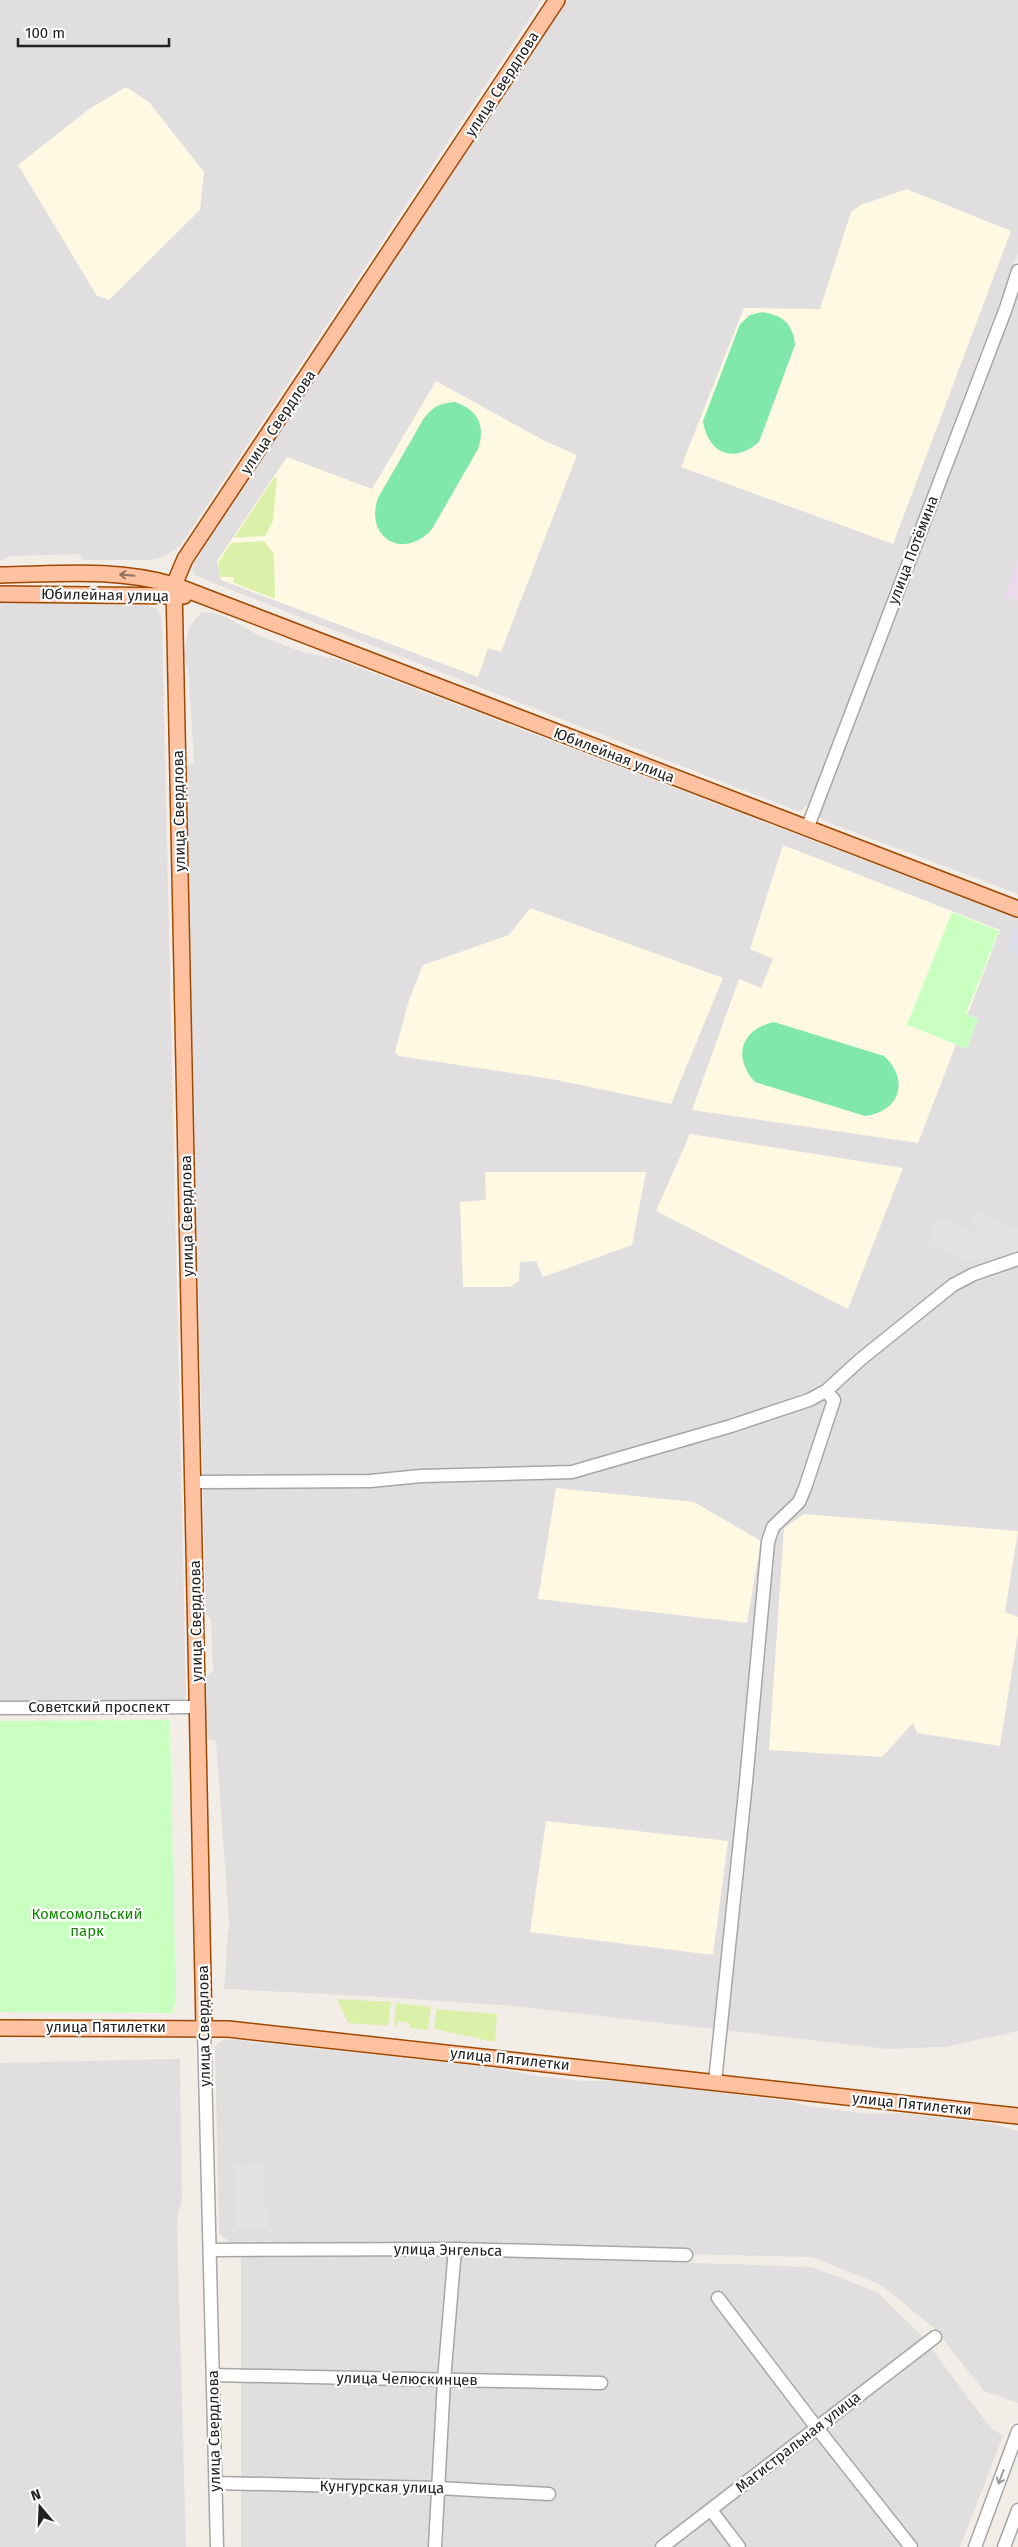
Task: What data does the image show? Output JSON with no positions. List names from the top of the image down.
{
  "streets": {
    "main road": ["улица Свердлова", "Юбилейная улица", "улица Пятилетки"],
    "street": [
      "улица Потёмина",
      "Советский проспект",
      "улица Энгельса",
      "улица Челюскинцев",
      "Магистральная улица",
      "Кунгурская улица"
    ]
  },
  "crossings": [
    ["улица Свердлова", "Юбилейная улица"],
    ["улица Свердлова", "Советский проспект"],
    ["улица Свердлова", "улица Пятилетки"],
    ["улица Свердлова", "улица Энгельса"],
    ["улица Свердлова", "улица Челюскинцев"],
    ["улица Свердлова", "Кунгурская улица"],
    ["улица Потёмина", "Юбилейная улица"]
  ],
  "parks": ["Комсомольский парк"],
  "scale_bar": "100 m",
  "north": "top"
}
